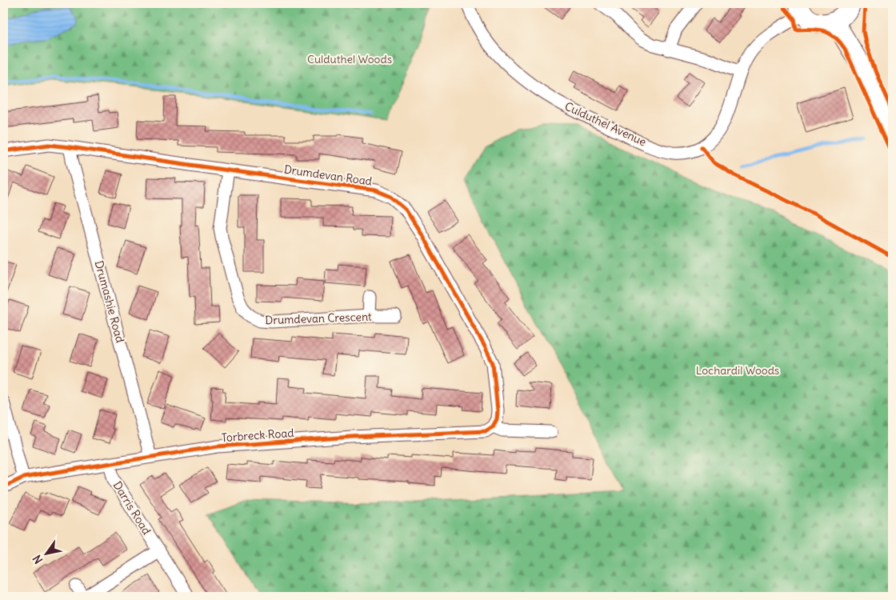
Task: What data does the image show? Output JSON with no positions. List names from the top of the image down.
{
  "streets": {
    "main road": ["Culduthel Avenue"],
    "street": [
      "Drumdevan Road",
      "Drumashie Road",
      "Drumdevan Crescent",
      "Torbreck Road",
      "Darris Road"
    ]
  },
  "crossings": [
    ["Drumdevan Road", "Drumashie Road"],
    ["Drumdevan Road", "Drumdevan Crescent"],
    ["Drumdevan Road", "Torbreck Road"],
    ["Drumashie Road", "Torbreck Road"],
    ["Torbreck Road", "Darris Road"]
  ],
  "parks": ["Culduthel Woods", "Lochardil Woods"],
  "north": "bottom left"
}
